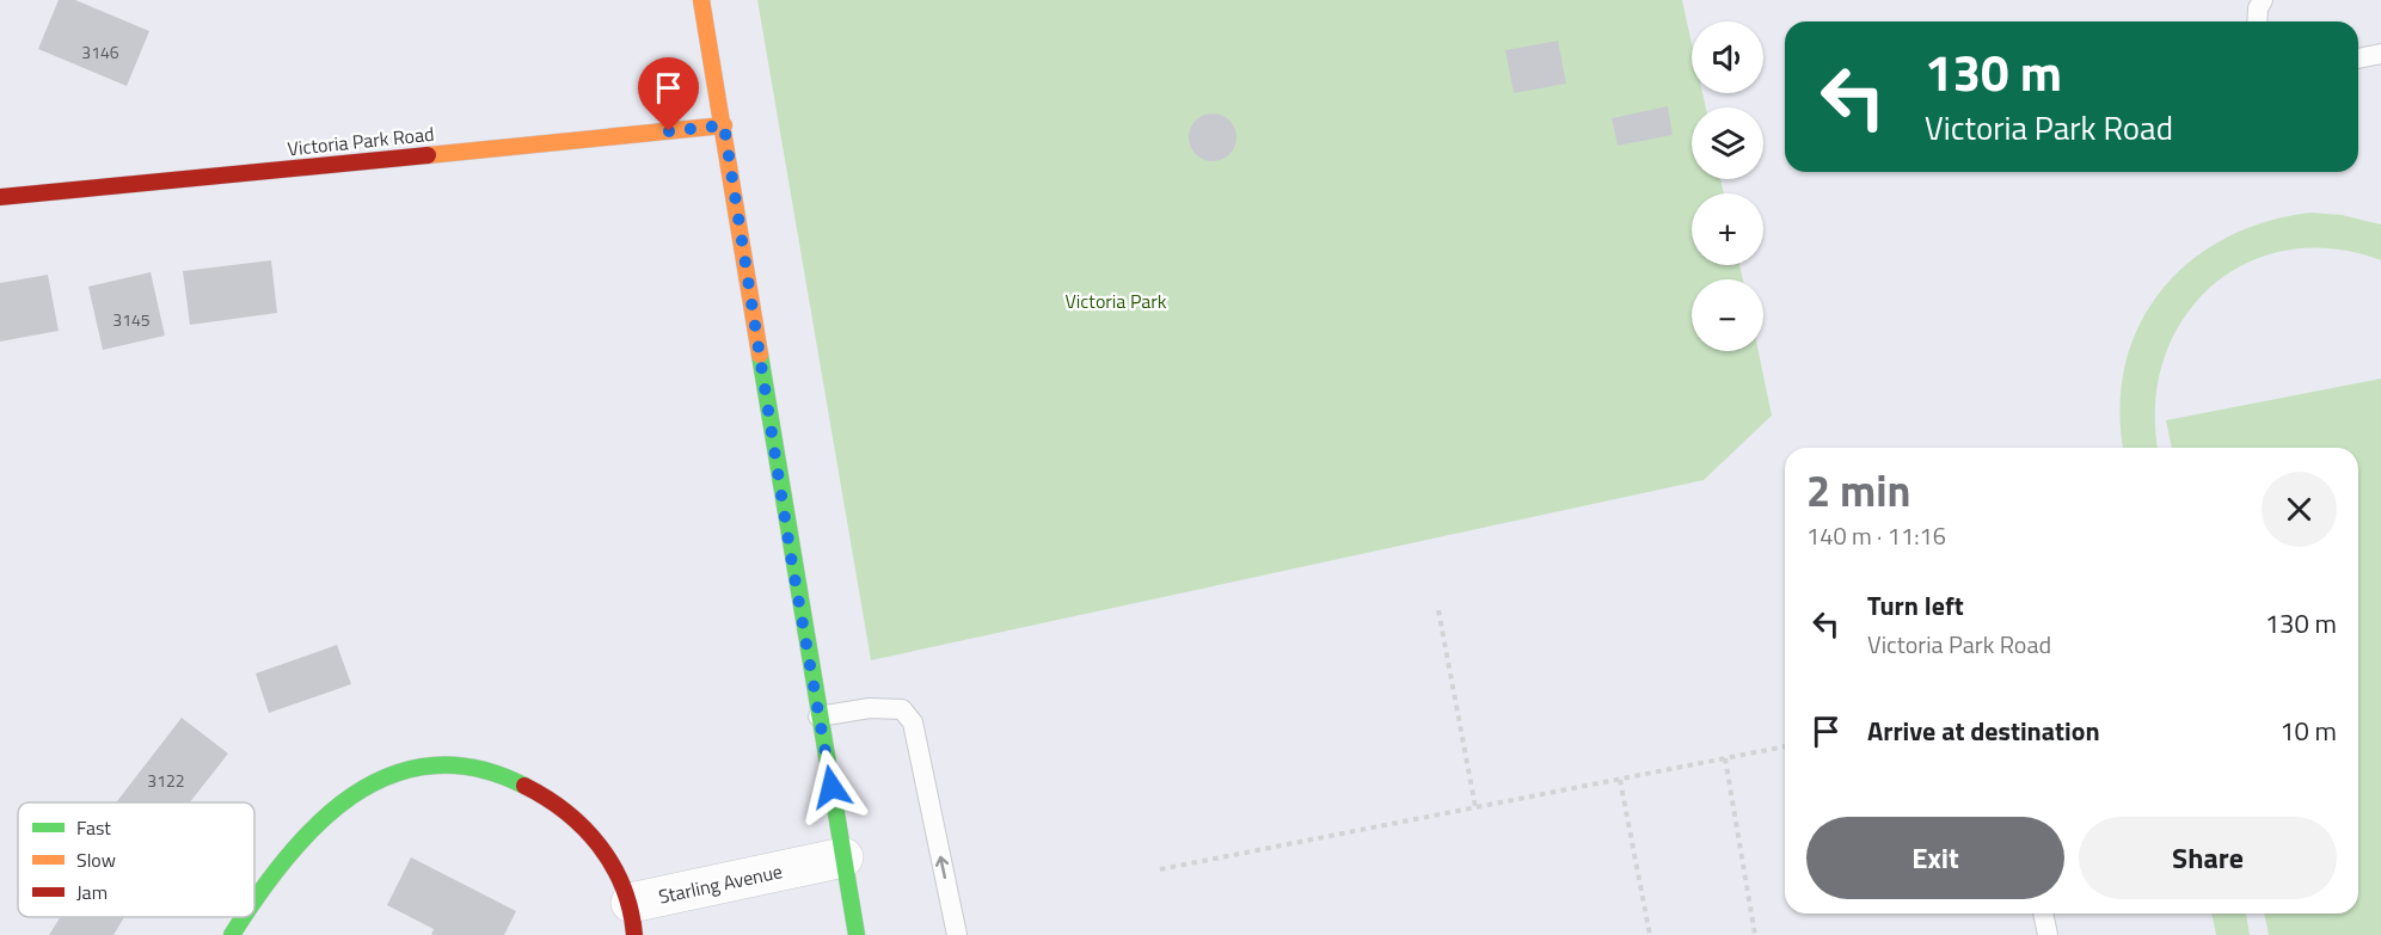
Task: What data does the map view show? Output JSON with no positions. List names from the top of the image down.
{
  "streets": {
    "street": ["Victoria Park Road", "Starling Avenue"]
  },
  "parks": ["Victoria Park"],
  "house_numbers": ["3146", "3145", "3122"],
  "legend": ["Fast", "Slow", "Jam"],
  "page": {
    "map_buttons": ["+", "−"],
    "turn": ["130 m", "Victoria Park Road"],
    "heading": ["2 min", "140 m · 11:16"],
    "list": [
      {
        "name": "Turn left",
        "note": "Victoria Park Road",
        "value": "130 m"
      },
      {
        "name": "Arrive at destination",
        "value": "10 m"
      }
    ],
    "buttons": ["Exit", "Share"]
  }
}
